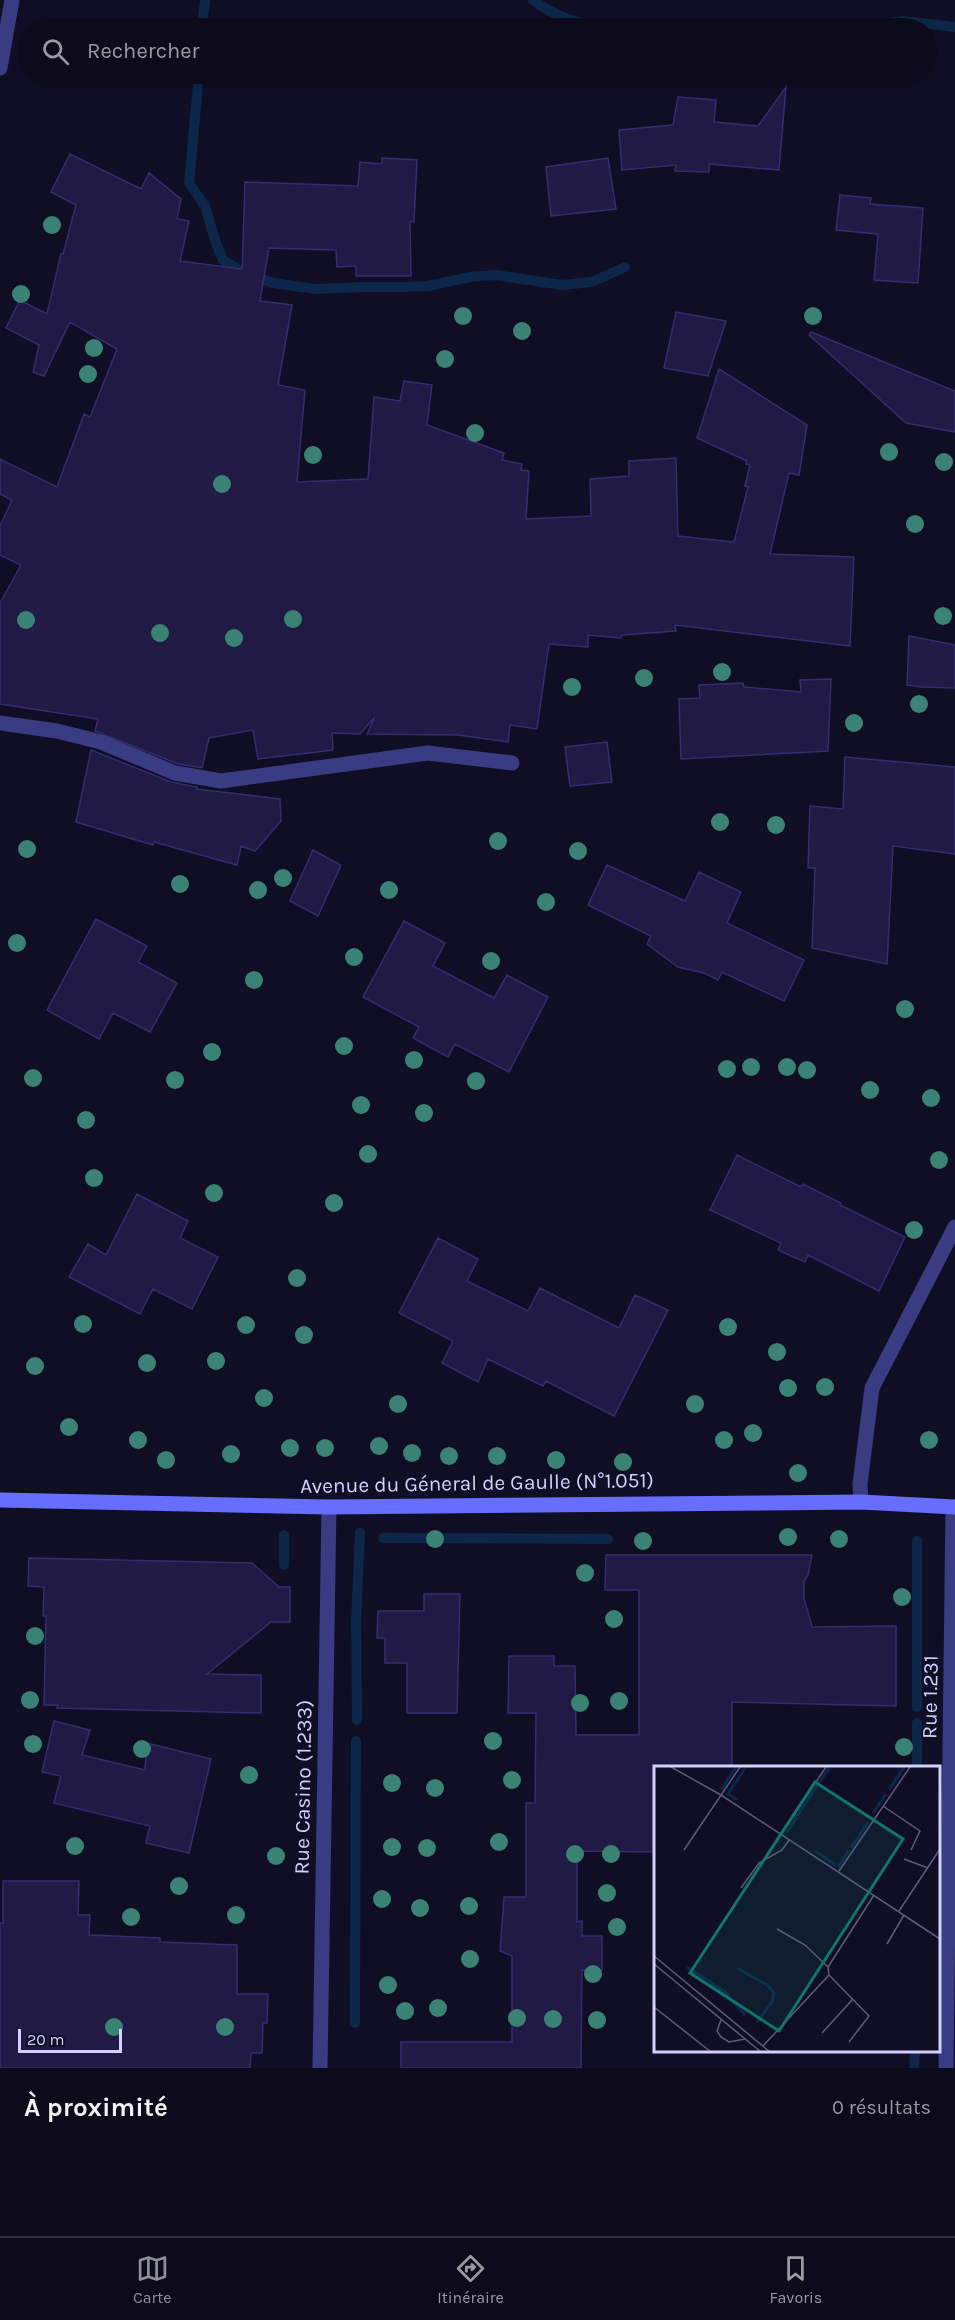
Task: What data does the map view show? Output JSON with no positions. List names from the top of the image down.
{
  "streets": {
    "main road": ["Avenue du Géneral de Gaulle (N°1.051)"],
    "street": ["Rue 1.231", "Rue Casino (1.233)"]
  },
  "crossings": [
    ["Avenue du Géneral de Gaulle (N°1.051)", "Rue 1.231"],
    ["Avenue du Géneral de Gaulle (N°1.051)", "Rue Casino (1.233)"]
  ],
  "scale_bar": "20 m",
  "page": {
    "search": "Rechercher",
    "scale": "20 m",
    "heading": ["À proximité", "0 résultats"],
    "nav": ["Carte", "Itinéraire", "Favoris"]
  }
}
